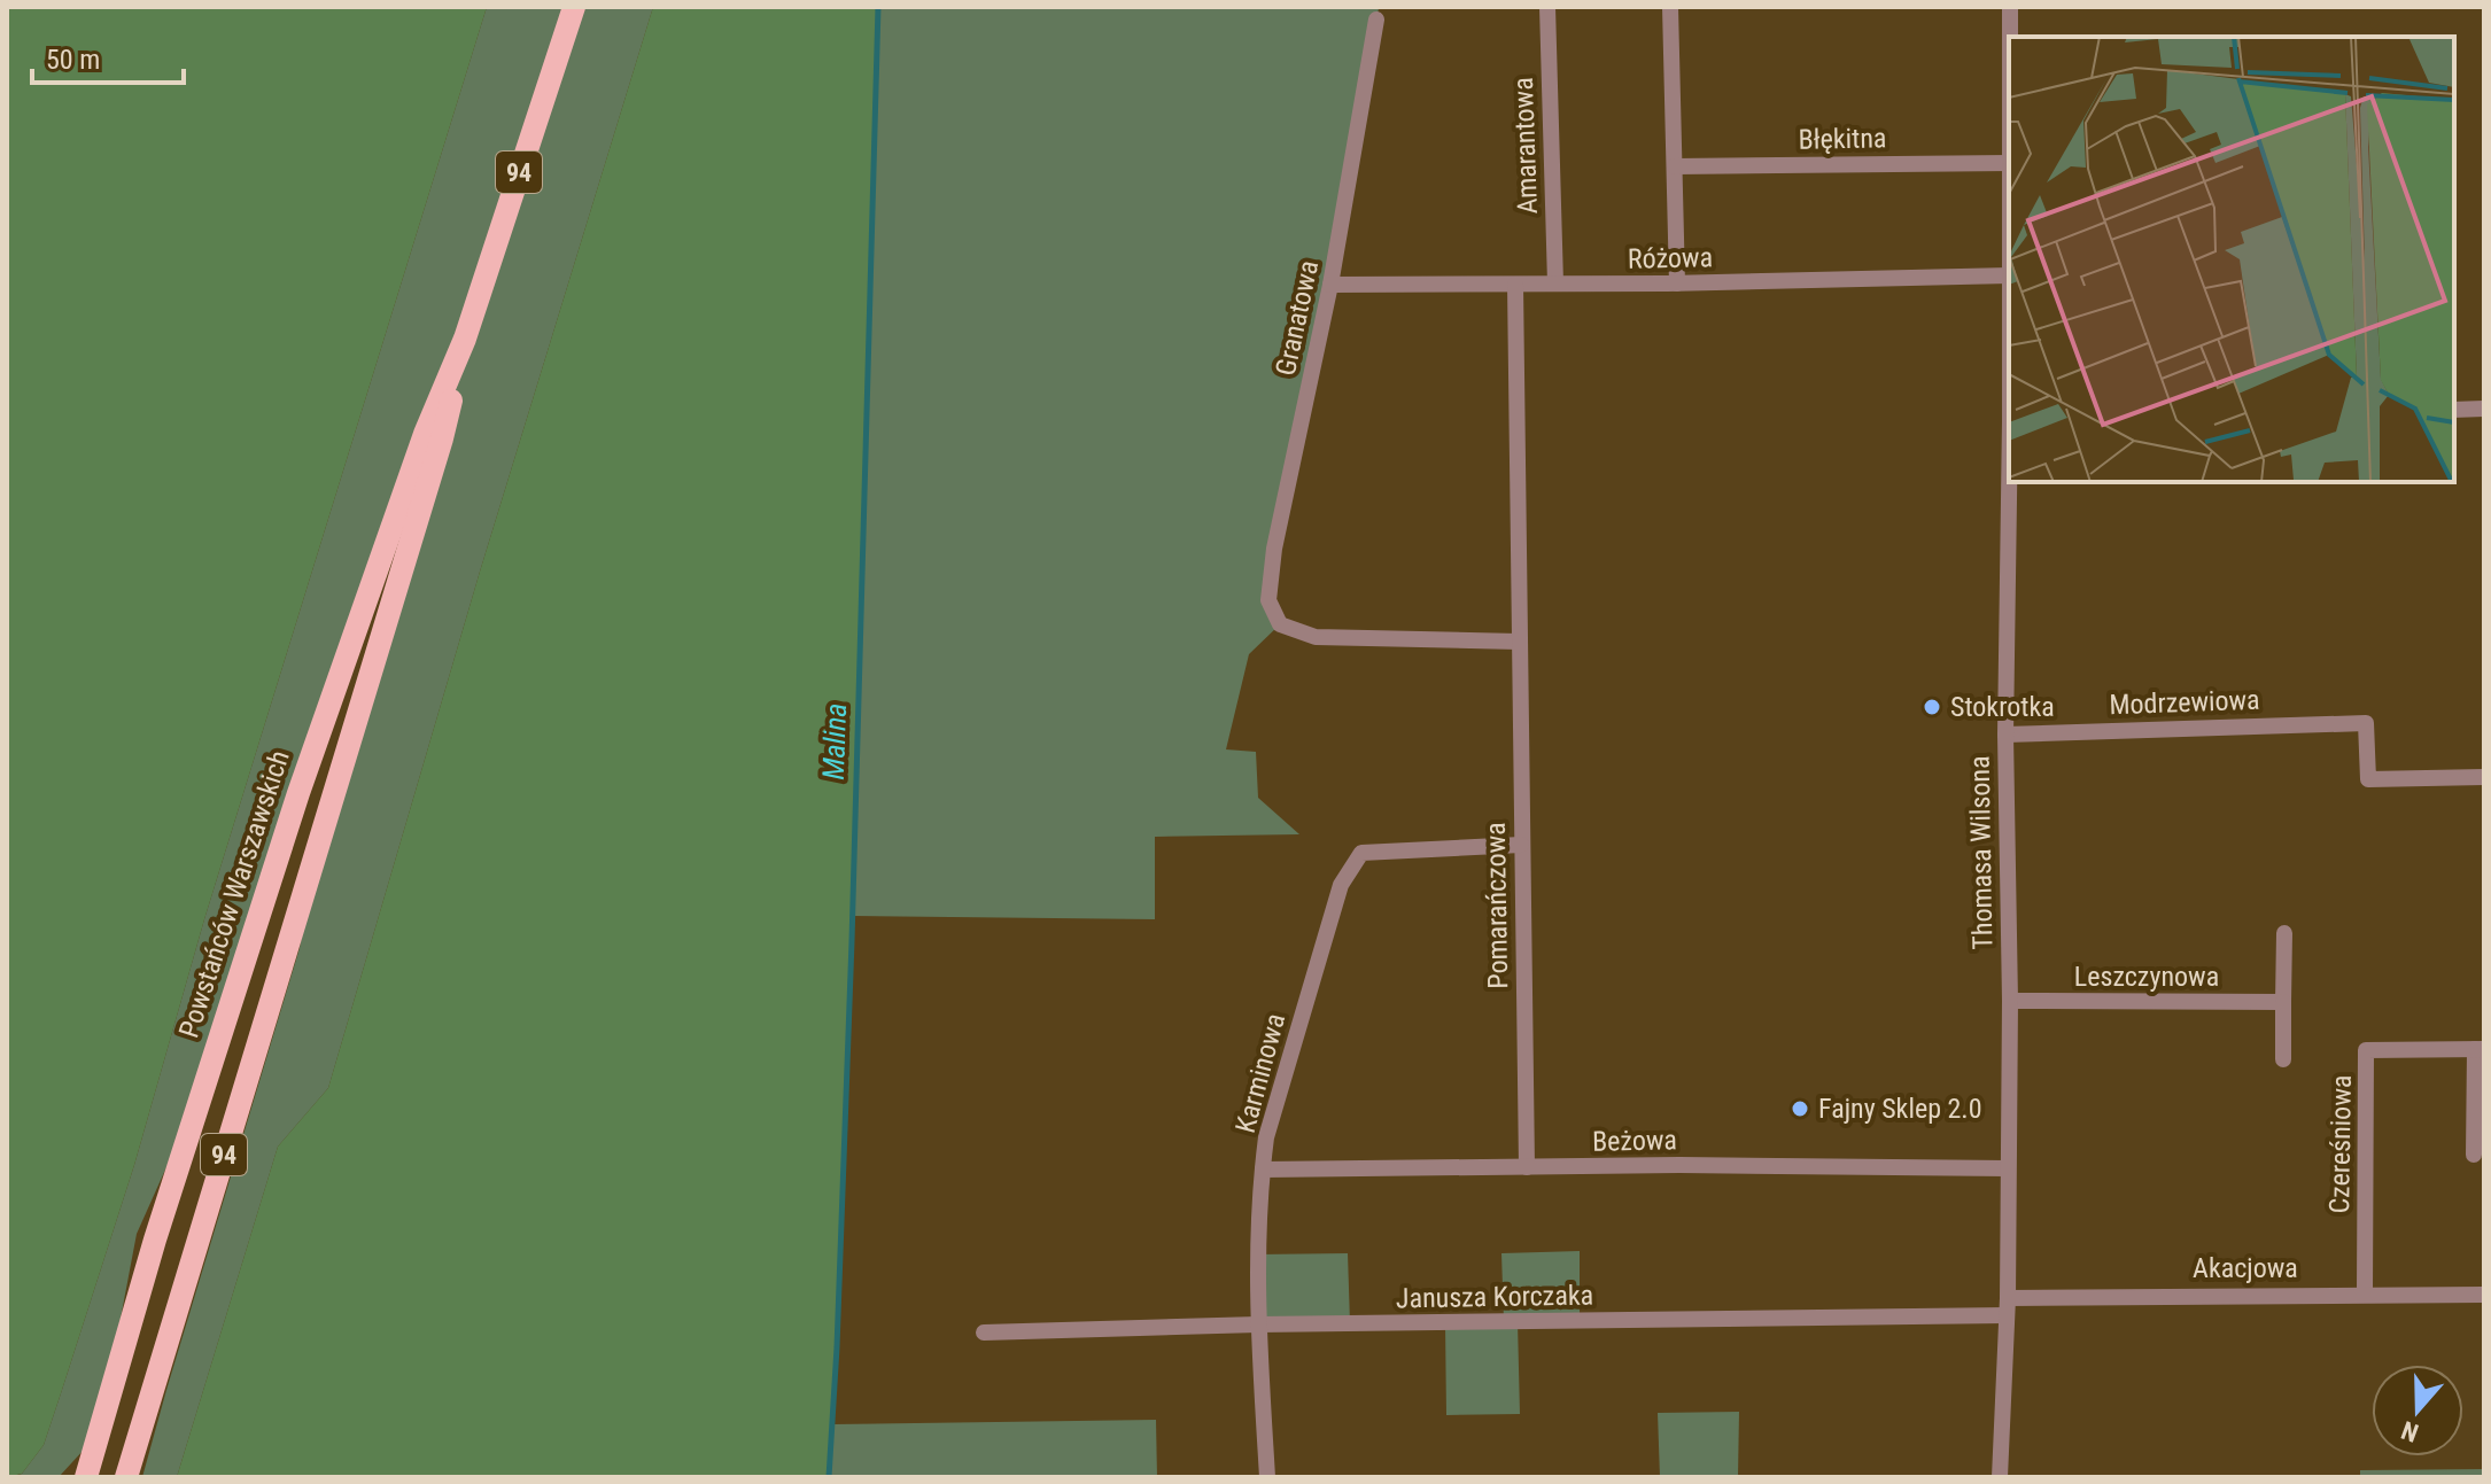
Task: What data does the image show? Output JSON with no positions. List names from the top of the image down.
{
  "streets": {
    "main road": ["94", "Powstańców Warszawskich"],
    "street": [
      "Błękitna",
      "Amarantowa",
      "Różowa",
      "Granatowa",
      "Modrzewiowa",
      "Thomasa Wilsona",
      "Pomarańczowa",
      "Leszczynowa",
      "Karminowa",
      "Beżowa",
      "Czereśniowa",
      "Akacjowa",
      "Janusza Korczaka"
    ]
  },
  "crossings": [
    ["Amarantowa", "Różowa"],
    ["Różowa", "Granatowa"],
    ["Różowa", "Pomarańczowa"],
    ["Granatowa", "Pomarańczowa"],
    ["Modrzewiowa", "Thomasa Wilsona"],
    ["Thomasa Wilsona", "Leszczynowa"],
    ["Thomasa Wilsona", "Beżowa"],
    ["Thomasa Wilsona", "Akacjowa"],
    ["Thomasa Wilsona", "Janusza Korczaka"],
    ["Pomarańczowa", "Karminowa"],
    ["Pomarańczowa", "Beżowa"],
    ["Karminowa", "Beżowa"],
    ["Karminowa", "Janusza Korczaka"],
    ["Czereśniowa", "Akacjowa"],
    ["Akacjowa", "Janusza Korczaka"]
  ],
  "water": ["Malina"],
  "places": ["Stokrotka", "Fajny Sklep 2.0"],
  "scale_bar": "50 m",
  "north": "bottom"
}
